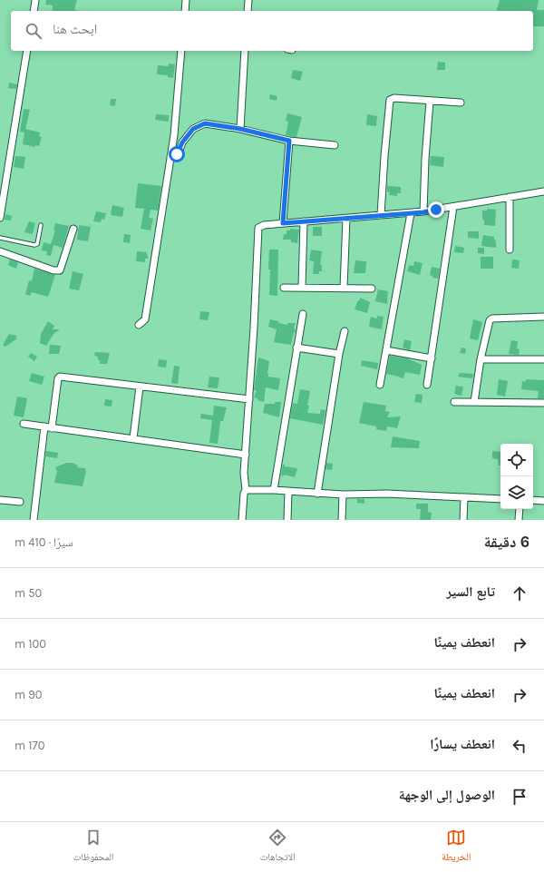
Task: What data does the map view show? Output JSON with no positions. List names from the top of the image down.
{
  "page": {
    "search": "ابحث هنا",
    "heading": ["6 دقيقة", "سيرًا · 410 m"],
    "list": [
      ["تابع السير", "50 m"],
      ["انعطف يمينًا", "100 m"],
      ["انعطف يمينًا", "90 m"],
      ["انعطف يسارًا", "170 m"],
      "الوصول إلى الوجهة"
    ],
    "nav": ["الخريطة", "الاتجاهات", "المحفوظات"]
  }
}
